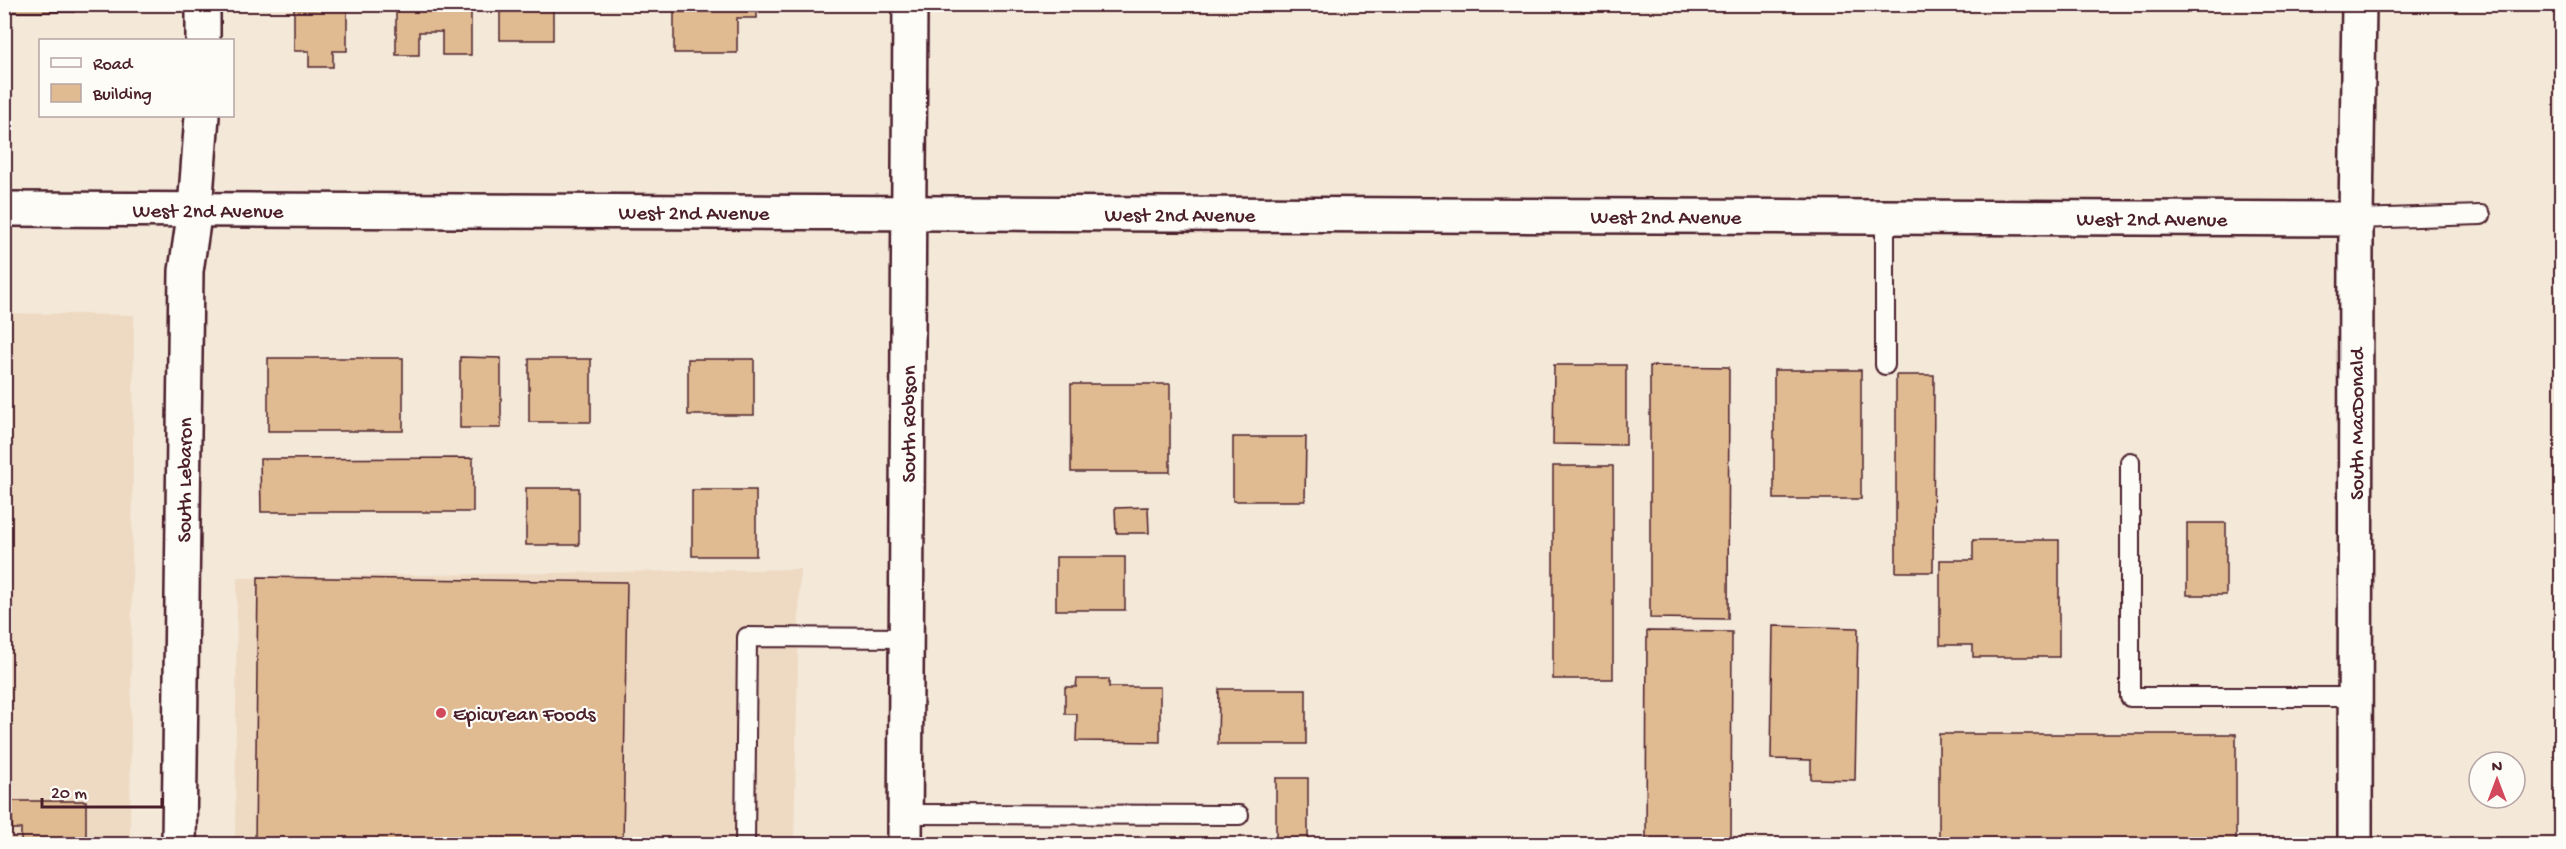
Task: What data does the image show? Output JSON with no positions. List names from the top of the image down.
{
  "streets": {
    "street": [
      "West 2nd Avenue",
      "South Robson",
      "South MacDonald",
      "South Lebaron"
    ]
  },
  "crossings": [
    ["West 2nd Avenue", "South Robson"],
    ["West 2nd Avenue", "South MacDonald"],
    ["West 2nd Avenue", "South Lebaron"]
  ],
  "places": ["Epicurean Foods"],
  "legend": ["Road", "Building"],
  "scale_bar": "20 m",
  "north": "top"
}
